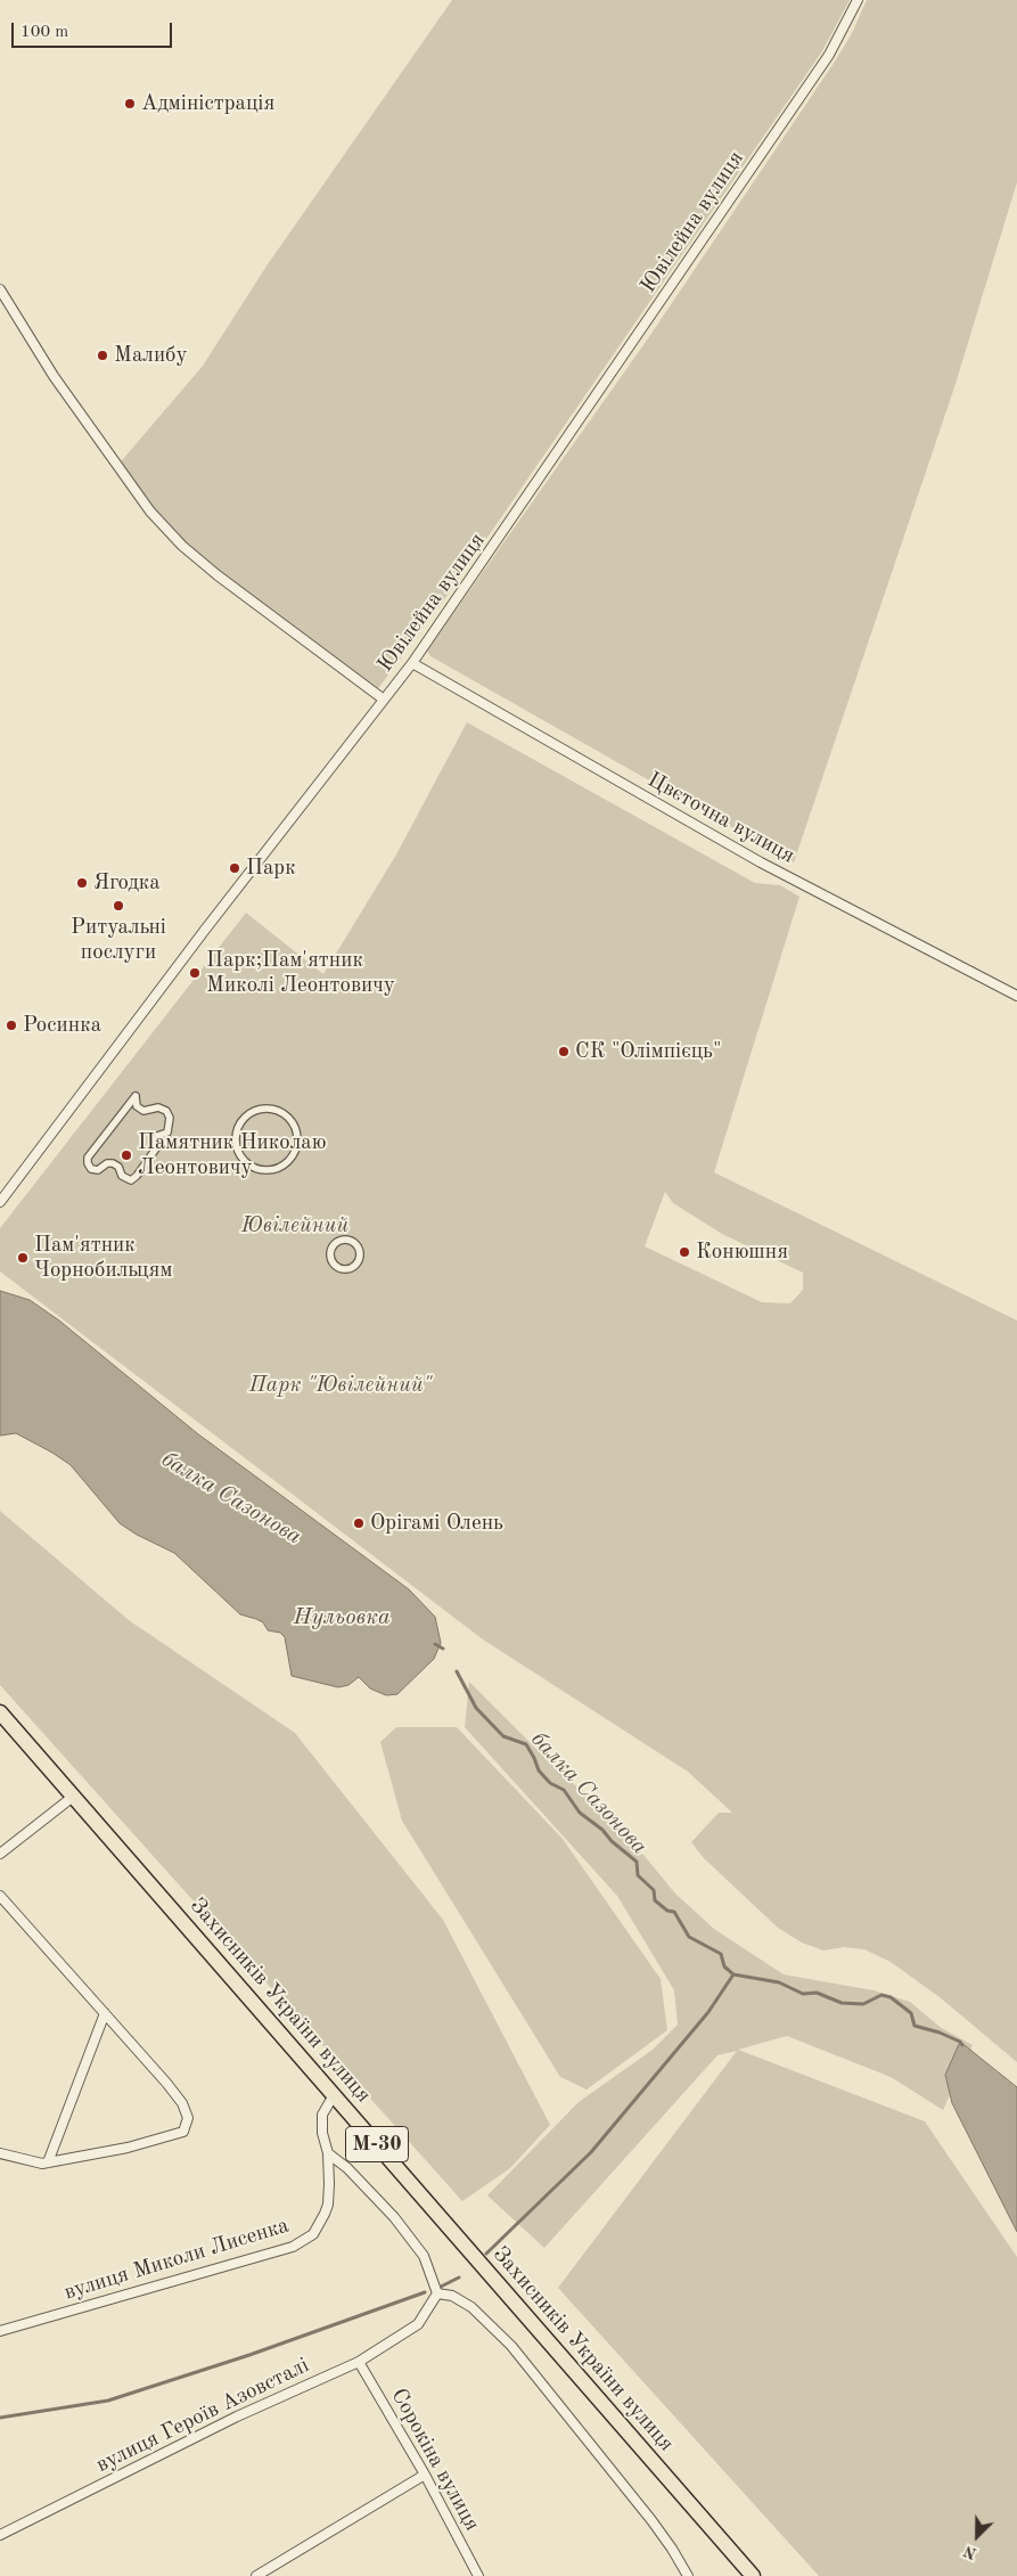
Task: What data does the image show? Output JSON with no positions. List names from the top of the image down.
{
  "streets": {
    "highway": ["Захисників України вулиця", "М-30"],
    "street": [
      "Ювілейна вулиця",
      "Цвєточна вулиця",
      "вулиця Миколи Лисенка",
      "вулиця Героїв Азовсталі",
      "Сорокіна вулиця"
    ]
  },
  "crossings": [
    ["Ювілейна вулиця", "Цвєточна вулиця"],
    ["Захисників України вулиця", "вулиця Миколи Лисенка"],
    ["вулиця Героїв Азовсталі", "Сорокіна вулиця"]
  ],
  "water": ["балка Сазонова", "Нульовка"],
  "parks": ["Ювілейний", "Парк \"Ювілейний\""],
  "places": [
    "Адміністрація",
    "Малибу",
    "Парк",
    "Ягодка",
    "Ритуальні послуги",
    "Парк;Пам'ятник Миколі Леонтовичу",
    "Росинка",
    "СК \"Олімпієць\"",
    "Памятник Николаю Леонтовичу",
    "Конюшня",
    "Пам'ятник Чорнобильцям",
    "Орігамі Олень"
  ],
  "scale_bar": "100 m",
  "north": "bottom left"
}
